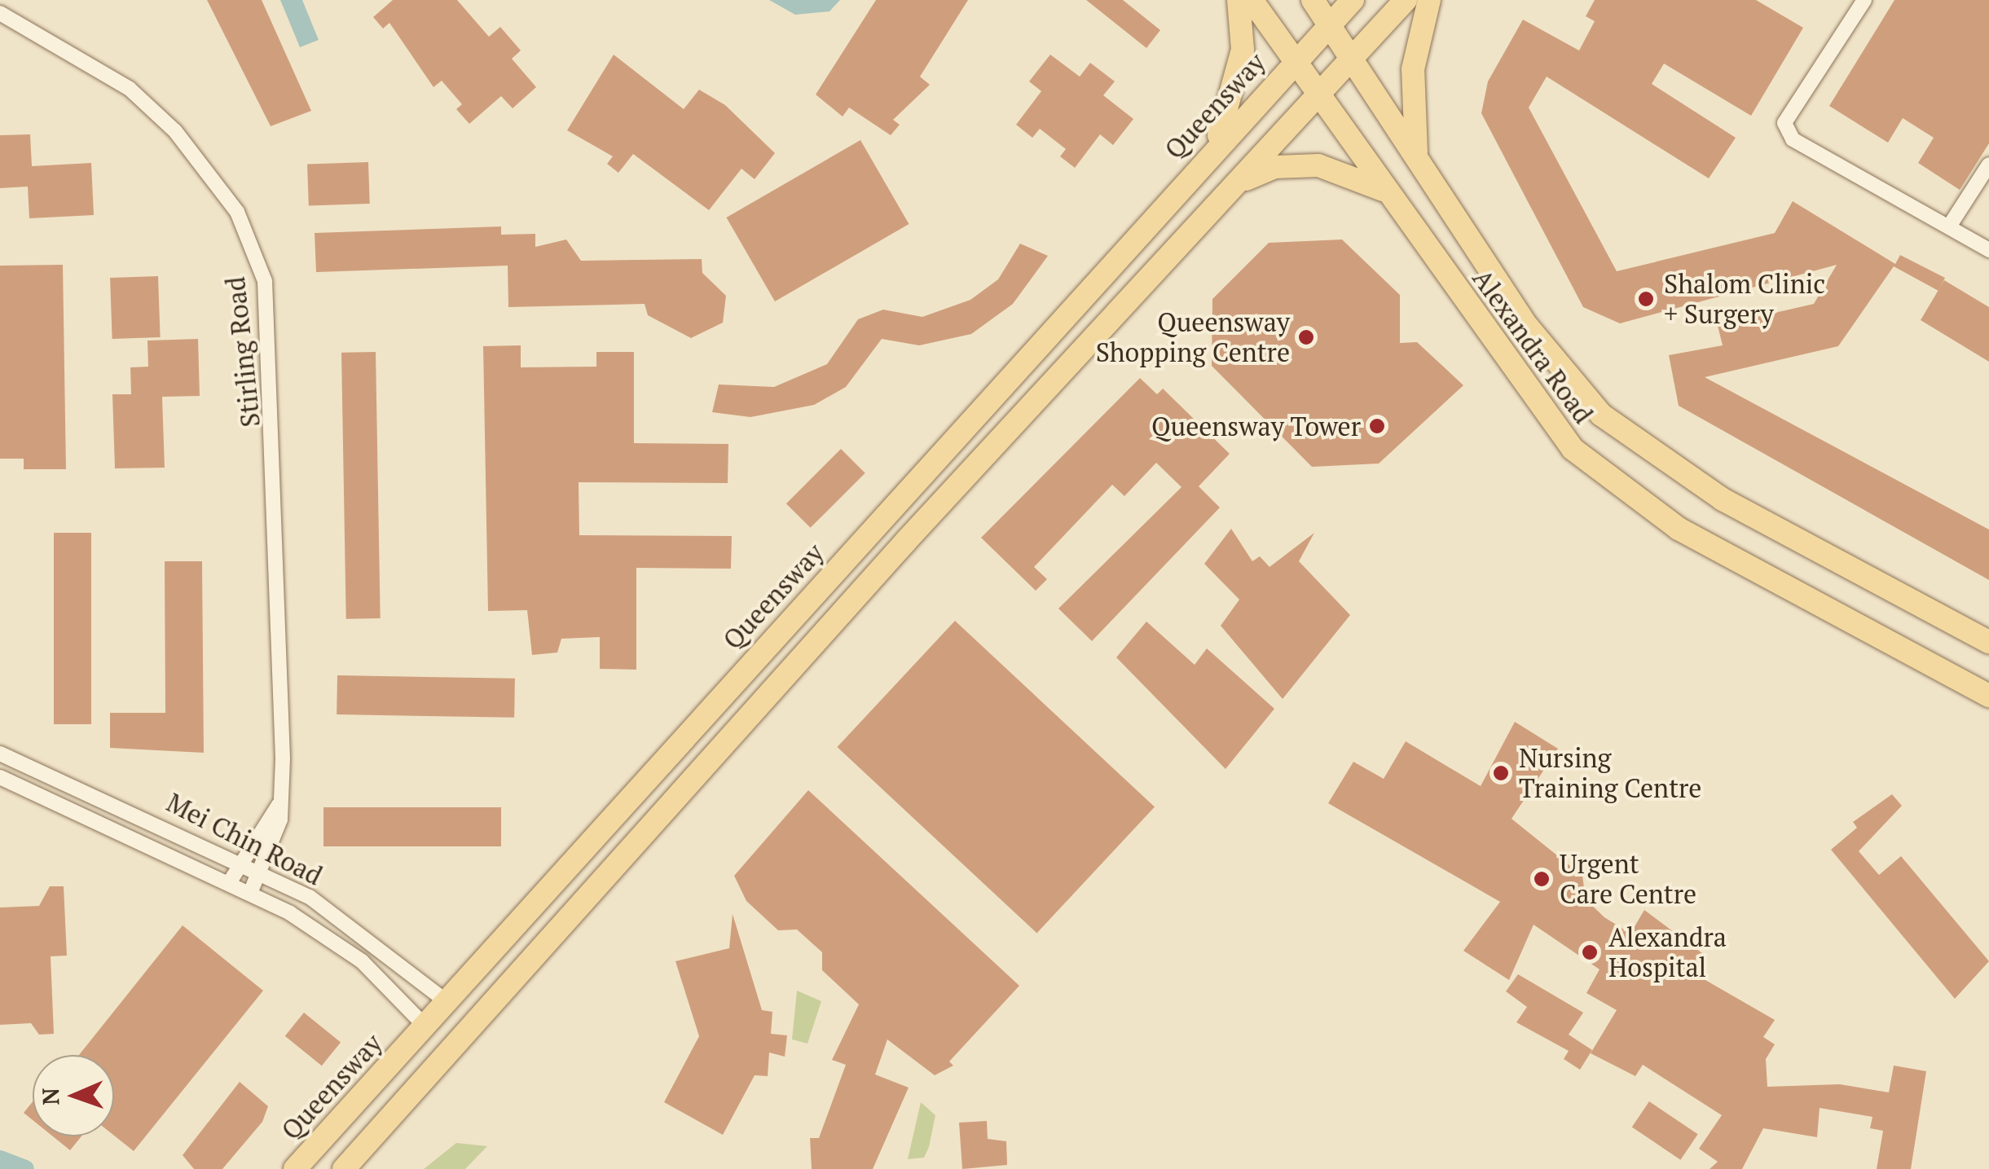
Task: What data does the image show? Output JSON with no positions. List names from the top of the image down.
{
  "streets": {
    "main road": ["Queensway", "Alexandra Road"],
    "street": ["Stirling Road", "Mei Chin Road"]
  },
  "crossings": [
    ["Queensway", "Alexandra Road"],
    ["Queensway", "Mei Chin Road"],
    ["Stirling Road", "Mei Chin Road"]
  ],
  "places": [
    "Shalom Clinic + Surgery",
    "Queensway Shopping Centre",
    "Queensway Tower",
    "Nursing Training Centre",
    "Urgent Care Centre",
    "Alexandra Hospital"
  ],
  "north": "left"
}
